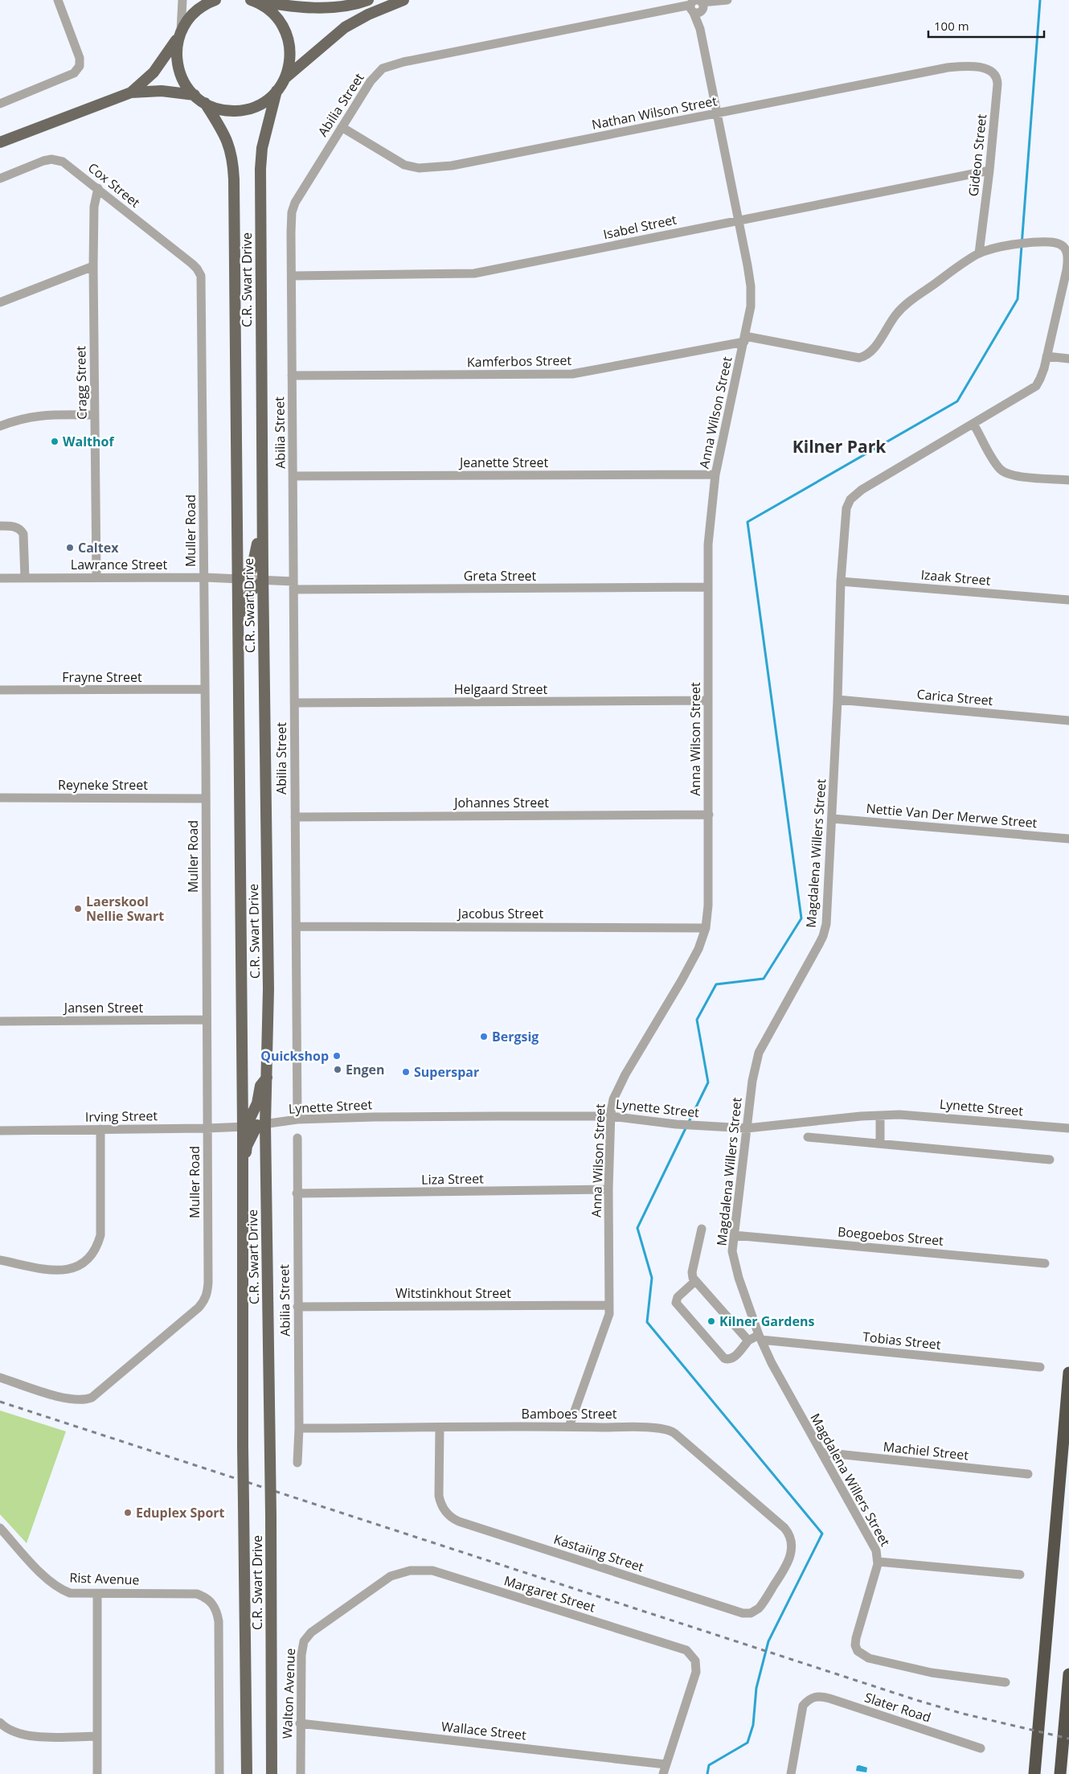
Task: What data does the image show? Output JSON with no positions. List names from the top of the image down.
{
  "streets": {
    "main road": ["C.R. Swart Drive"],
    "street": [
      "Abilia Street",
      "Nathan Wilson Street",
      "Gideon Street",
      "Cox Street",
      "Isabel Street",
      "Kamferbos Street",
      "Cragg Street",
      "Anna Wilson Street",
      "Jeanette Street",
      "Muller Road",
      "Lawrance Street",
      "Greta Street",
      "Izaak Street",
      "Frayne Street",
      "Helgaard Street",
      "Carica Street",
      "Reyneke Street",
      "Johannes Street",
      "Nettie Van Der Merwe Street",
      "Magdalena Willers Street",
      "Jacobus Street",
      "Jansen Street",
      "Lynette Street",
      "Irving Street",
      "Liza Street",
      "Boegoebos Street",
      "Witstinkhout Street",
      "Tobias Street",
      "Bamboes Street",
      "Machiel Street",
      "Kastaiing Street",
      "Rist Avenue",
      "Margaret Street",
      "Walton Avenue",
      "Slater Road",
      "Wallace Street"
    ]
  },
  "crossings": [
    ["Abilia Street", "Nathan Wilson Street"],
    ["Abilia Street", "Isabel Street"],
    ["Abilia Street", "Kamferbos Street"],
    ["Abilia Street", "Anna Wilson Street"],
    ["Abilia Street", "Jeanette Street"],
    ["Abilia Street", "Greta Street"],
    ["Abilia Street", "Helgaard Street"],
    ["Abilia Street", "Johannes Street"],
    ["Abilia Street", "Jacobus Street"],
    ["Abilia Street", "Lynette Street"],
    ["Abilia Street", "Liza Street"],
    ["Abilia Street", "Witstinkhout Street"],
    ["Abilia Street", "Bamboes Street"],
    ["Nathan Wilson Street", "Gideon Street"],
    ["Nathan Wilson Street", "Anna Wilson Street"],
    ["Gideon Street", "Isabel Street"],
    ["Gideon Street", "Kamferbos Street"],
    ["Cox Street", "Cragg Street"],
    ["Cox Street", "Muller Road"],
    ["Isabel Street", "Anna Wilson Street"],
    ["C.R. Swart Drive", "Lawrance Street"],
    ["C.R. Swart Drive", "Greta Street"],
    ["C.R. Swart Drive", "Lynette Street"],
    ["C.R. Swart Drive", "Irving Street"],
    ["Kamferbos Street", "Anna Wilson Street"],
    ["Kamferbos Street", "Magdalena Willers Street"],
    ["Cragg Street", "Lawrance Street"],
    ["Anna Wilson Street", "Jeanette Street"],
    ["Anna Wilson Street", "Greta Street"],
    ["Anna Wilson Street", "Helgaard Street"],
    ["Anna Wilson Street", "Johannes Street"],
    ["Anna Wilson Street", "Jacobus Street"],
    ["Anna Wilson Street", "Lynette Street"],
    ["Anna Wilson Street", "Liza Street"],
    ["Anna Wilson Street", "Witstinkhout Street"],
    ["Anna Wilson Street", "Bamboes Street"],
    ["Muller Road", "Lawrance Street"],
    ["Muller Road", "Frayne Street"],
    ["Muller Road", "Reyneke Street"],
    ["Muller Road", "Jansen Street"],
    ["Muller Road", "Irving Street"],
    ["Lawrance Street", "Greta Street"],
    ["Izaak Street", "Magdalena Willers Street"],
    ["Carica Street", "Magdalena Willers Street"],
    ["Nettie Van Der Merwe Street", "Magdalena Willers Street"],
    ["Magdalena Willers Street", "Lynette Street"],
    ["Magdalena Willers Street", "Boegoebos Street"],
    ["Magdalena Willers Street", "Tobias Street"],
    ["Magdalena Willers Street", "Machiel Street"],
    ["Lynette Street", "Irving Street"],
    ["Bamboes Street", "Kastaiing Street"],
    ["Margaret Street", "Walton Avenue"],
    ["Margaret Street", "Wallace Street"],
    ["Walton Avenue", "Wallace Street"]
  ],
  "districts": ["Kilner Park"],
  "places": [
    "Walthof",
    "Caltex",
    "Laerskool Nellie Swart",
    "Bergsig",
    "Quickshop",
    "Engen",
    "Superspar",
    "Kilner Gardens",
    "Eduplex Sport"
  ],
  "scale_bar": "100 m"
}
